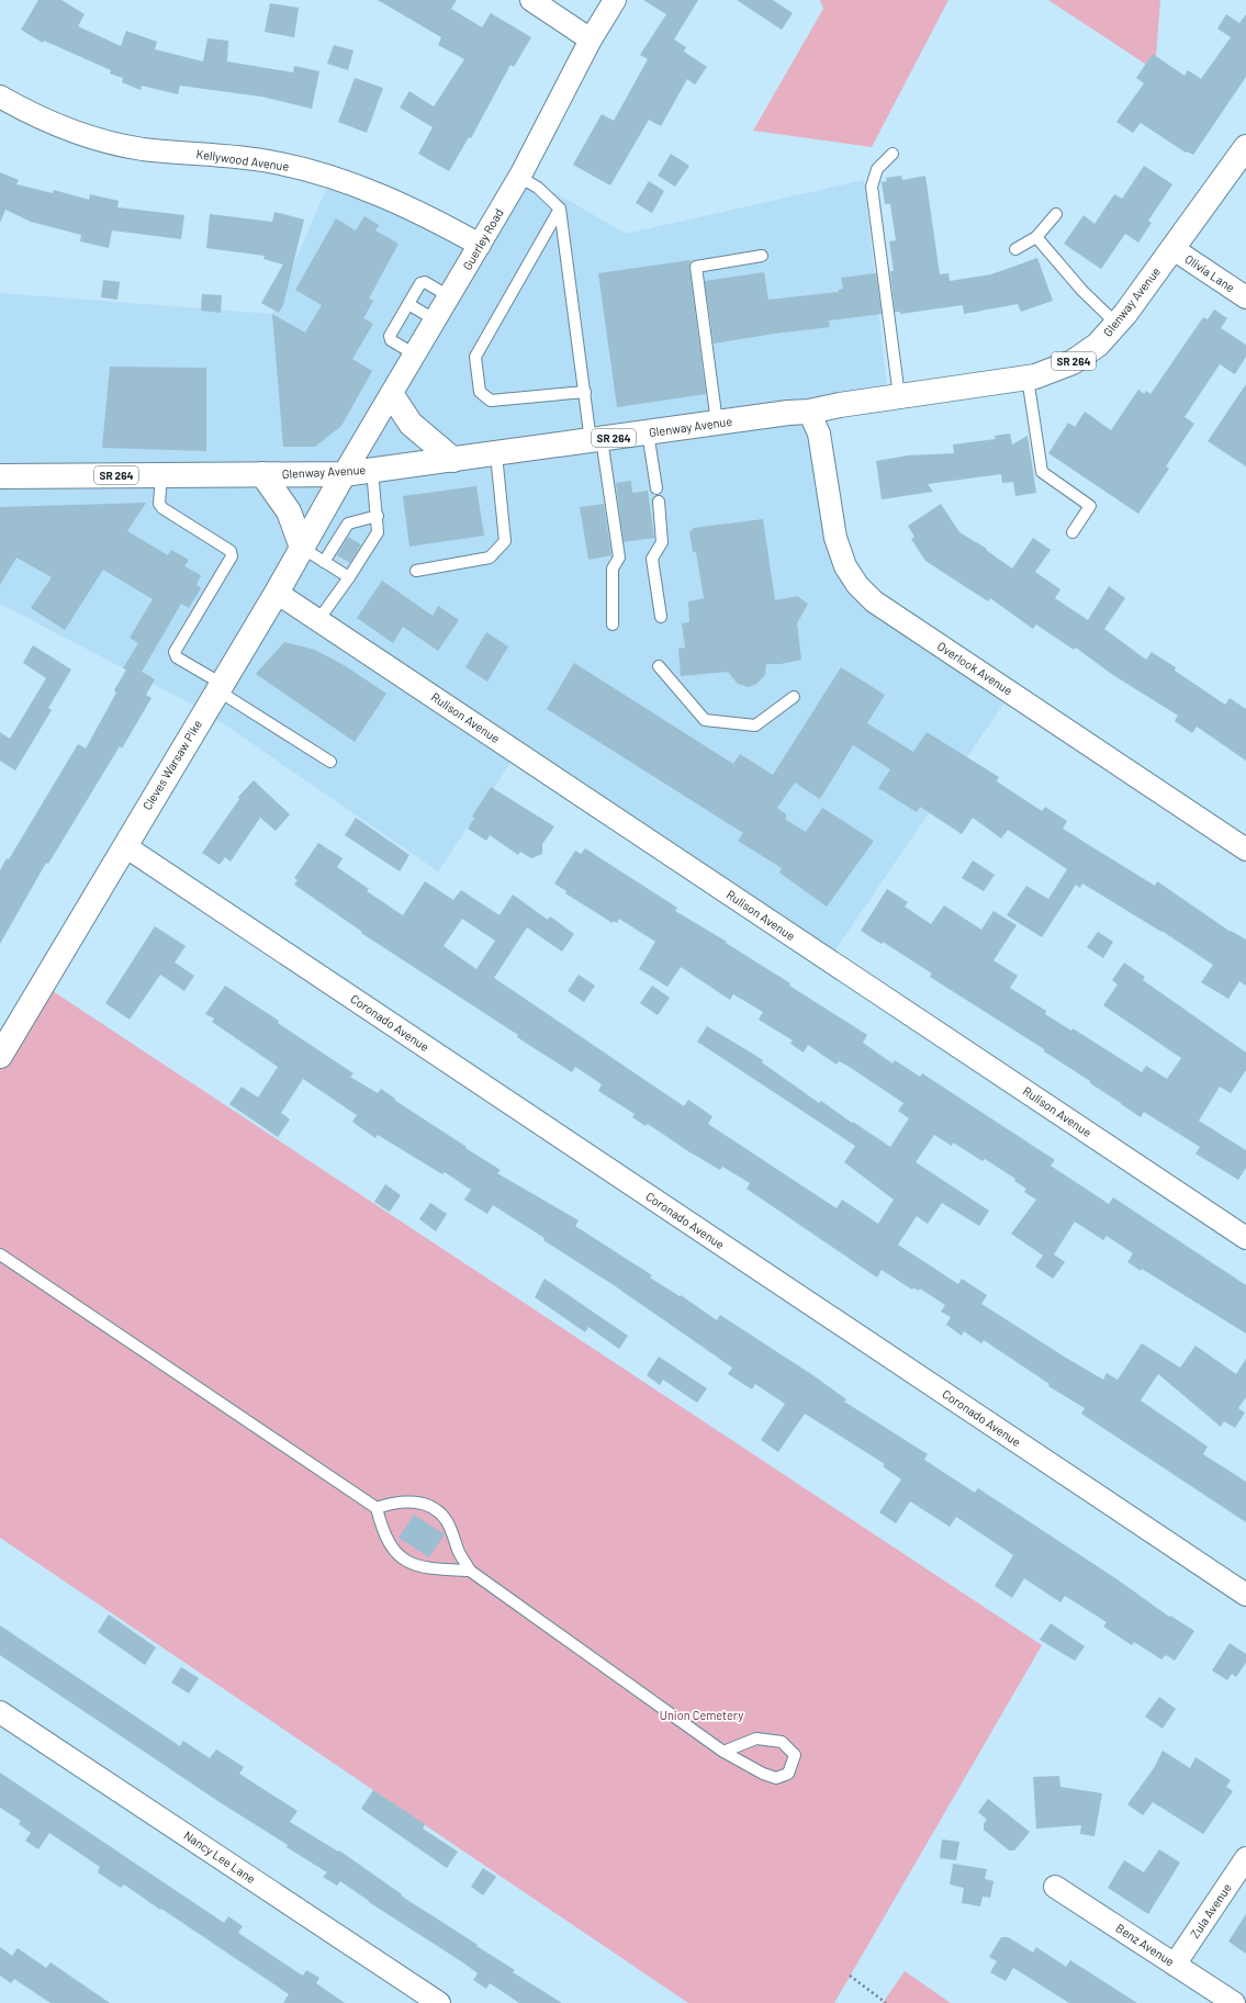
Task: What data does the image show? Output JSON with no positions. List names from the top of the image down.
{
  "streets": {
    "main road": ["Glenway Avenue", "SR 264", "Cleves Warsaw Pike"],
    "street": [
      "Kellywood Avenue",
      "Guerley Road",
      "Olivia Lane",
      "Overlook Avenue",
      "Rulison Avenue",
      "Coronado Avenue",
      "Nancy Lee Lane",
      "Zula Avenue",
      "Benz Avenue"
    ]
  },
  "crossings": [
    ["Kellywood Avenue", "Guerley Road"],
    ["Guerley Road", "Glenway Avenue"],
    ["Guerley Road", "Cleves Warsaw Pike"],
    ["Olivia Lane", "Glenway Avenue"],
    ["Glenway Avenue", "Overlook Avenue"],
    ["Glenway Avenue", "Cleves Warsaw Pike"],
    ["Rulison Avenue", "Cleves Warsaw Pike"],
    ["Cleves Warsaw Pike", "Coronado Avenue"],
    ["Zula Avenue", "Benz Avenue"]
  ],
  "parks": ["Union Cemetery"]
}
